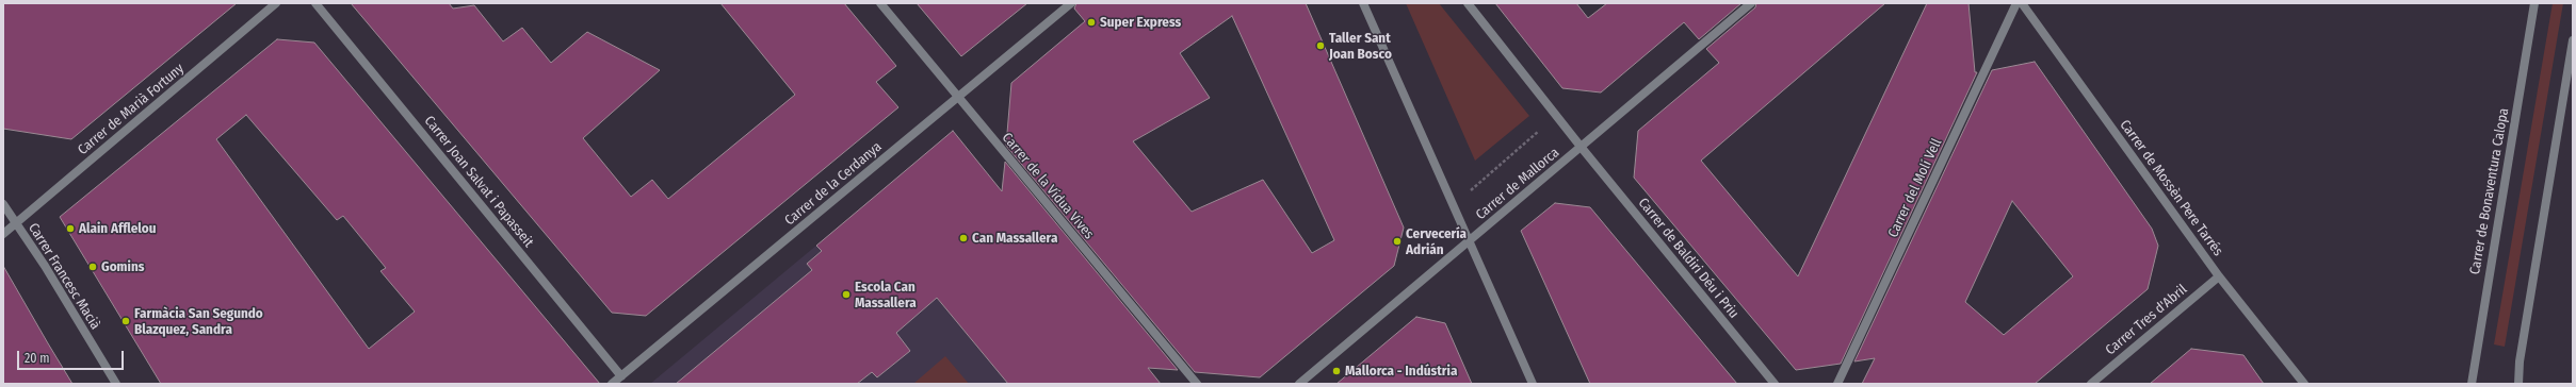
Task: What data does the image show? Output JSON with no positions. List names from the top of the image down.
{
  "streets": {
    "street": [
      "Carrer de Marià Fortuny",
      "Carrer Joan Salvat i Papasseit",
      "Carrer de la Cerdanya",
      "Carrer de Mallorca",
      "Carrer de la Vídua Vives",
      "Carrer del Molí Vell",
      "Carrer de Mossèn Pere Tarrés",
      "Carrer de Bonaventura Calopa",
      "Carrer de Baldiri Déu i Priu",
      "Carrer Francesc Macià",
      "Carrer Tres d'Abril"
    ]
  },
  "crossings": [
    ["Carrer de Marià Fortuny", "Carrer Francesc Macià"],
    ["Carrer Joan Salvat i Papasseit", "Carrer de la Cerdanya"],
    ["Carrer de la Cerdanya", "Carrer de la Vídua Vives"],
    ["Carrer de Mallorca", "Carrer de Baldiri Déu i Priu"],
    ["Carrer de Mossèn Pere Tarrés", "Carrer Tres d'Abril"]
  ],
  "places": [
    "Super Express",
    "Taller Sant Joan Bosco",
    "Alain Afflelou",
    "Can Massallera",
    "Cervecería Adrián",
    "Gomins",
    "Escola Can Massallera",
    "Farmàcia San Segundo Blazquez, Sandra",
    "Mallorca - Indústria"
  ],
  "scale_bar": "20 m"
}
